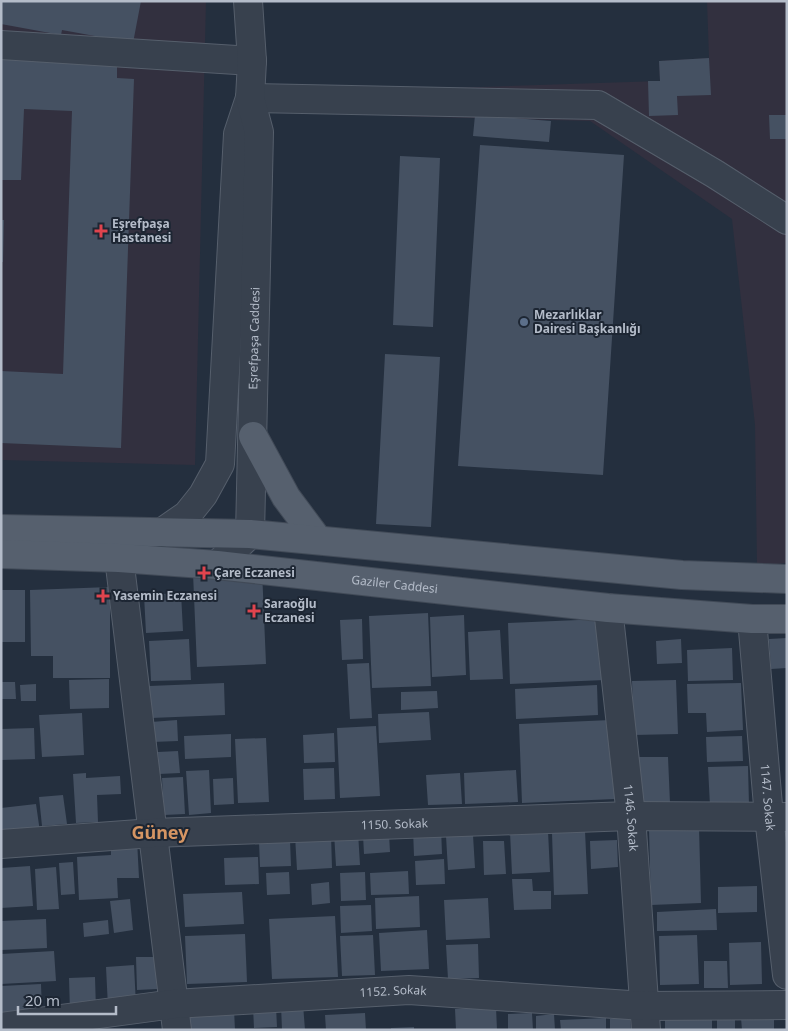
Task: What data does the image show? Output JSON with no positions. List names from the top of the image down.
{
  "streets": {
    "main road": ["Gaziler Caddesi"],
    "street": [
      "Eşrefpaşa Caddesi",
      "1147. Sokak",
      "1146. Sokak",
      "1150. Sokak",
      "1152. Sokak"
    ]
  },
  "crossings": [
    ["Gaziler Caddesi", "1147. Sokak"],
    ["Gaziler Caddesi", "1146. Sokak"],
    ["1147. Sokak", "1150. Sokak"],
    ["1146. Sokak", "1150. Sokak"],
    ["1146. Sokak", "1152. Sokak"]
  ],
  "districts": ["Güney"],
  "places": {
    "health": [
      "Eşrefpaşa Hastanesi",
      "Çare Eczanesi",
      "Yasemin Eczanesi",
      "Saraoğlu Eczanesi"
    ],
    "other": ["Mezarlıklar Dairesi Başkanlığı"]
  },
  "scale_bar": "20 m"
}
